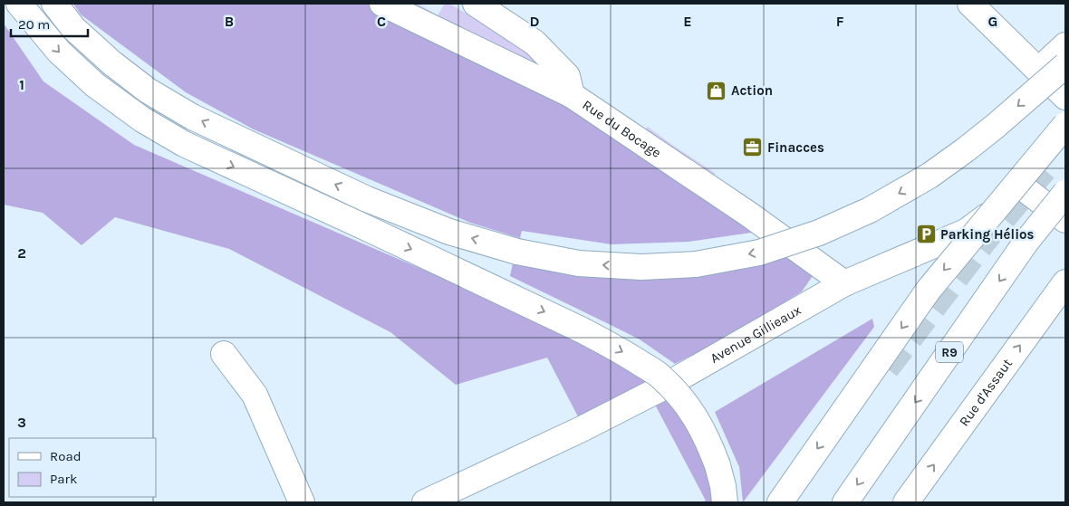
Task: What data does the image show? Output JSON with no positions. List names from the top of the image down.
{
  "streets": {
    "main road": [
      "Rue du Bocage",
      "Avenue Gillieaux",
      "R9",
      "Rue d'Assaut"
    ]
  },
  "crossings": [
    ["Rue du Bocage", "Avenue Gillieaux"]
  ],
  "places": {
    "shop": ["Action"],
    "office": ["Finacces"],
    "parking": ["Parking Hélios"]
  },
  "legend": ["Road", "Park"],
  "scale_bar": "20 m",
  "grid": {
    "columns": [
      "B",
      "C",
      "D",
      "E",
      "F",
      "G"
    ],
    "rows": ["1", "2", "3"]
  }
}
